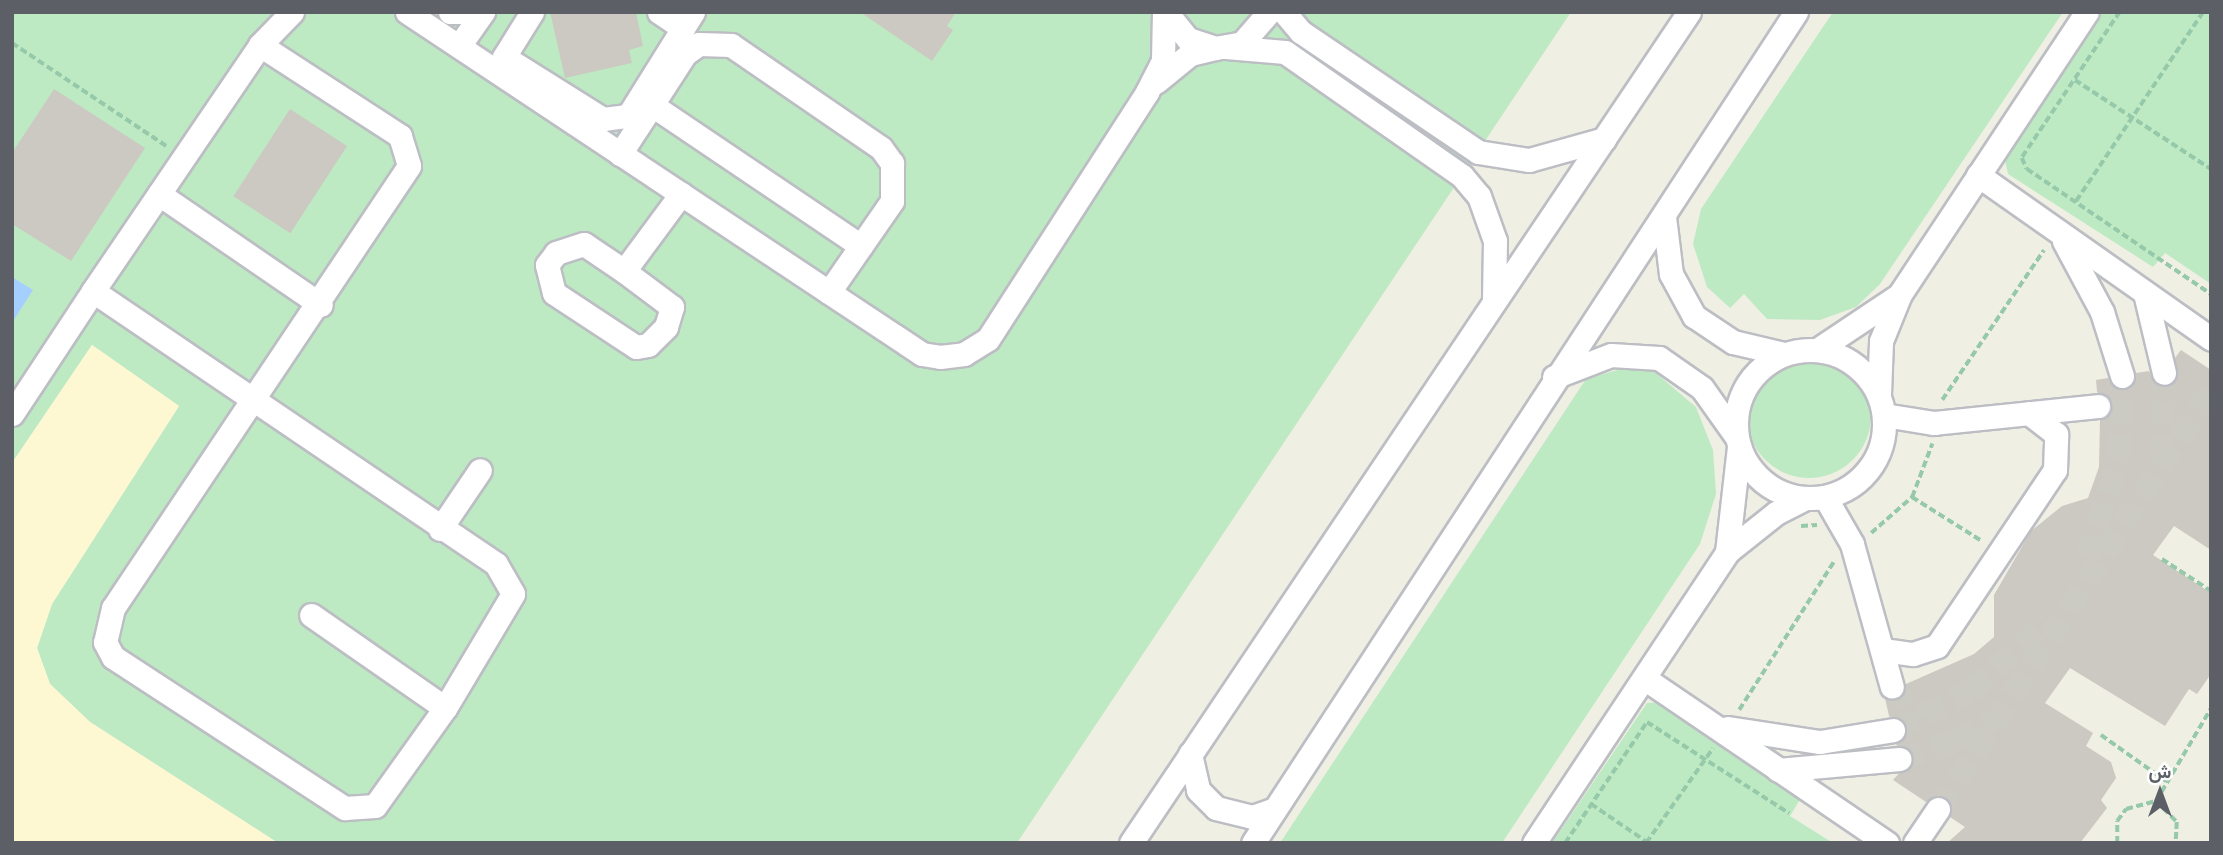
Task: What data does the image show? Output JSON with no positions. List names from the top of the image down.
{
  "north": "top"
}
